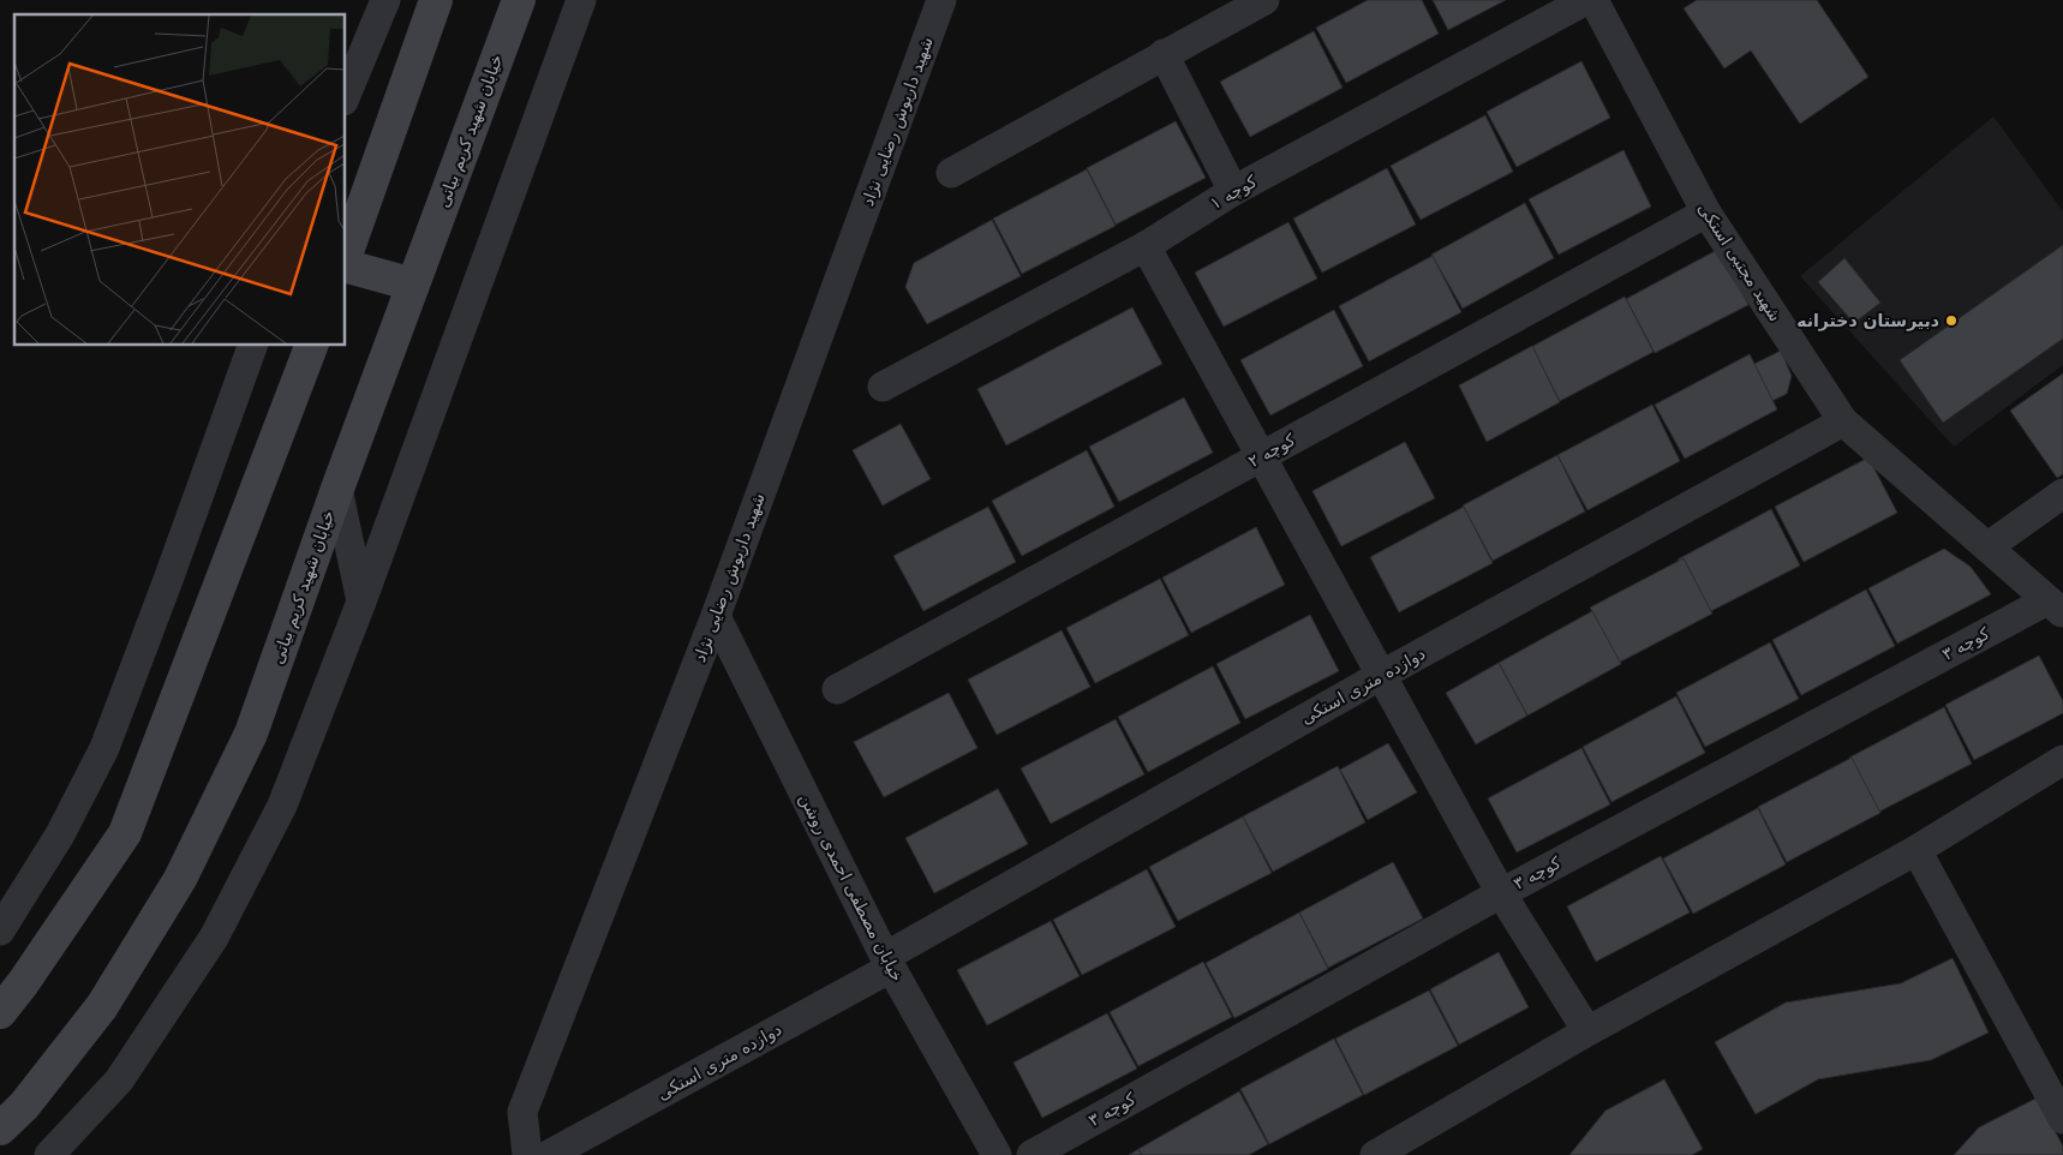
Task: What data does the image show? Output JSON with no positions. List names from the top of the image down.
{
  "streets": {
    "main road": ["خیابان شهید کریم بیاتی"],
    "street": [
      "شهید داریوش رضایی نژاد",
      "کوچه ۱",
      "شهید مجتبی استکی",
      "کوچه ۲",
      "کوچه ۳",
      "دوازده متری استکی",
      "خیابان مصطفی احمدی روشن"
    ]
  },
  "crossings": [
    ["شهید داریوش رضایی نژاد", "خیابان مصطفی احمدی روشن"],
    ["شهید مجتبی استکی", "کوچه ۲"],
    ["شهید مجتبی استکی", "کوچه ۳"],
    ["شهید مجتبی استکی", "دوازده متری استکی"],
    ["دوازده متری استکی", "خیابان مصطفی احمدی روشن"]
  ],
  "places": ["دبیرستان دخترانه"]
}
